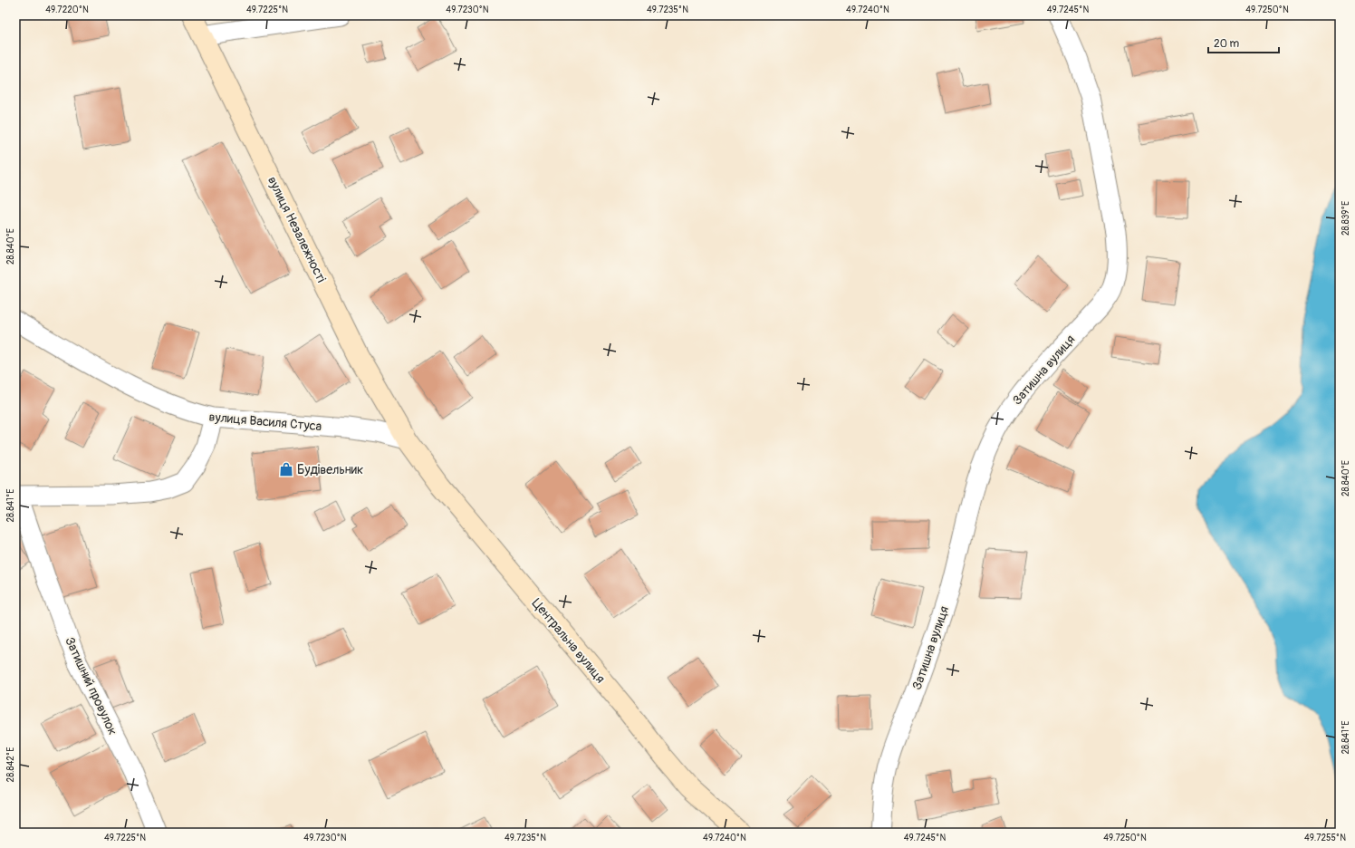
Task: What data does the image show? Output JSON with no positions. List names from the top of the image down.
{
  "streets": {
    "street": [
      "вулиця Незалежності",
      "Затишна вулиця",
      "вулиця Василя Стуса",
      "Центральна вулиця",
      "Затишний провулок"
    ]
  },
  "crossings": [
    ["вулиця Незалежності", "вулиця Василя Стуса"],
    ["вулиця Незалежності", "Центральна вулиця"],
    ["вулиця Василя Стуса", "Центральна вулиця"]
  ],
  "places": {
    "shop": ["Будівельник"]
  },
  "scale_bar": "20 m",
  "coordinates": [
    "49.7220°N",
    "49.7225°N",
    "49.7230°N",
    "49.7235°N",
    "49.7240°N",
    "49.7245°N",
    "49.7250°N",
    "28.839°E",
    "28.840°E",
    "28.841°E",
    "28.842°E",
    "49.7255°N"
  ]
}
